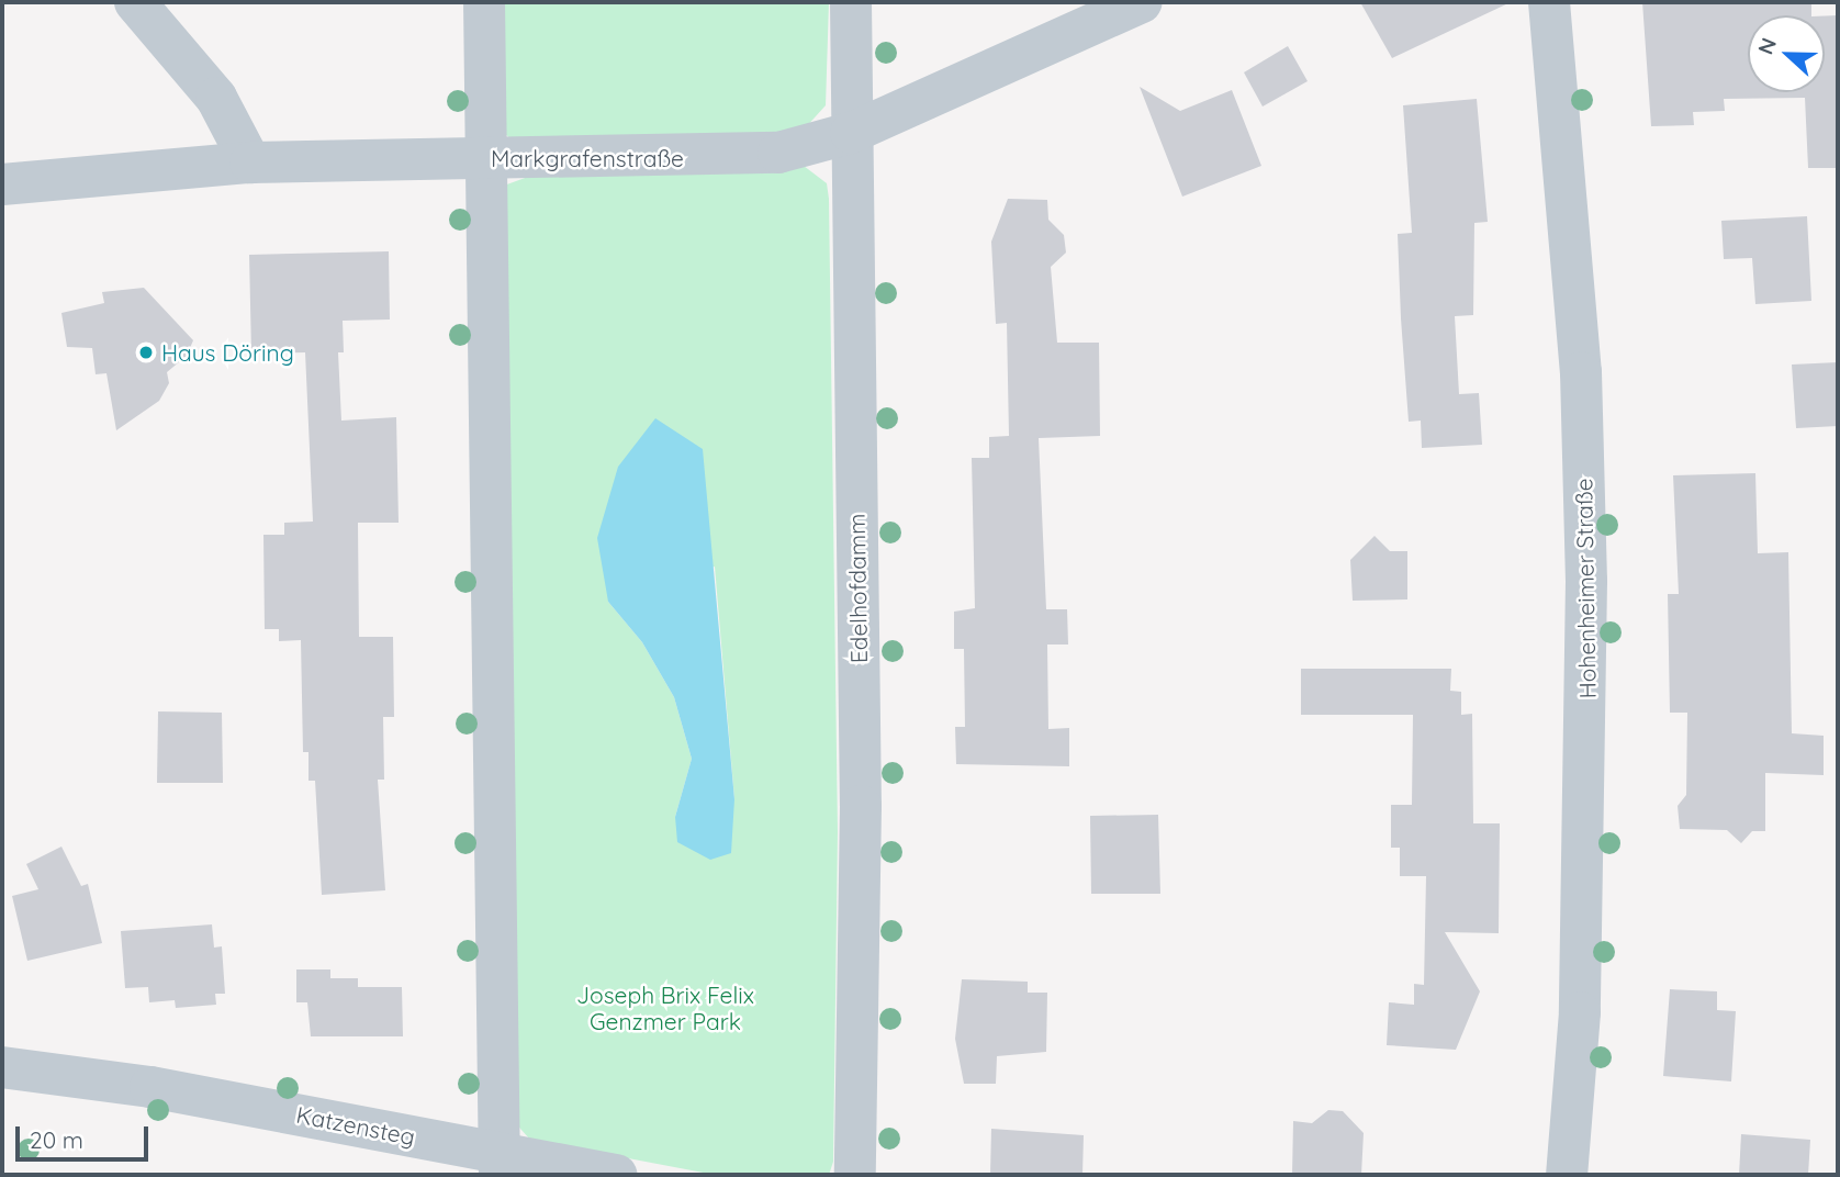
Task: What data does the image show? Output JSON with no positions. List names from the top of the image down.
{
  "streets": {
    "street": [
      "Markgrafenstraße",
      "Edelhofdamm",
      "Hohenheimer Straße",
      "Katzensteg"
    ]
  },
  "crossings": [
    ["Markgrafenstraße", "Edelhofdamm"]
  ],
  "parks": ["Joseph Brix Felix Genzmer Park"],
  "places": ["Haus Döring"],
  "scale_bar": "20 m",
  "north": "left"
}
